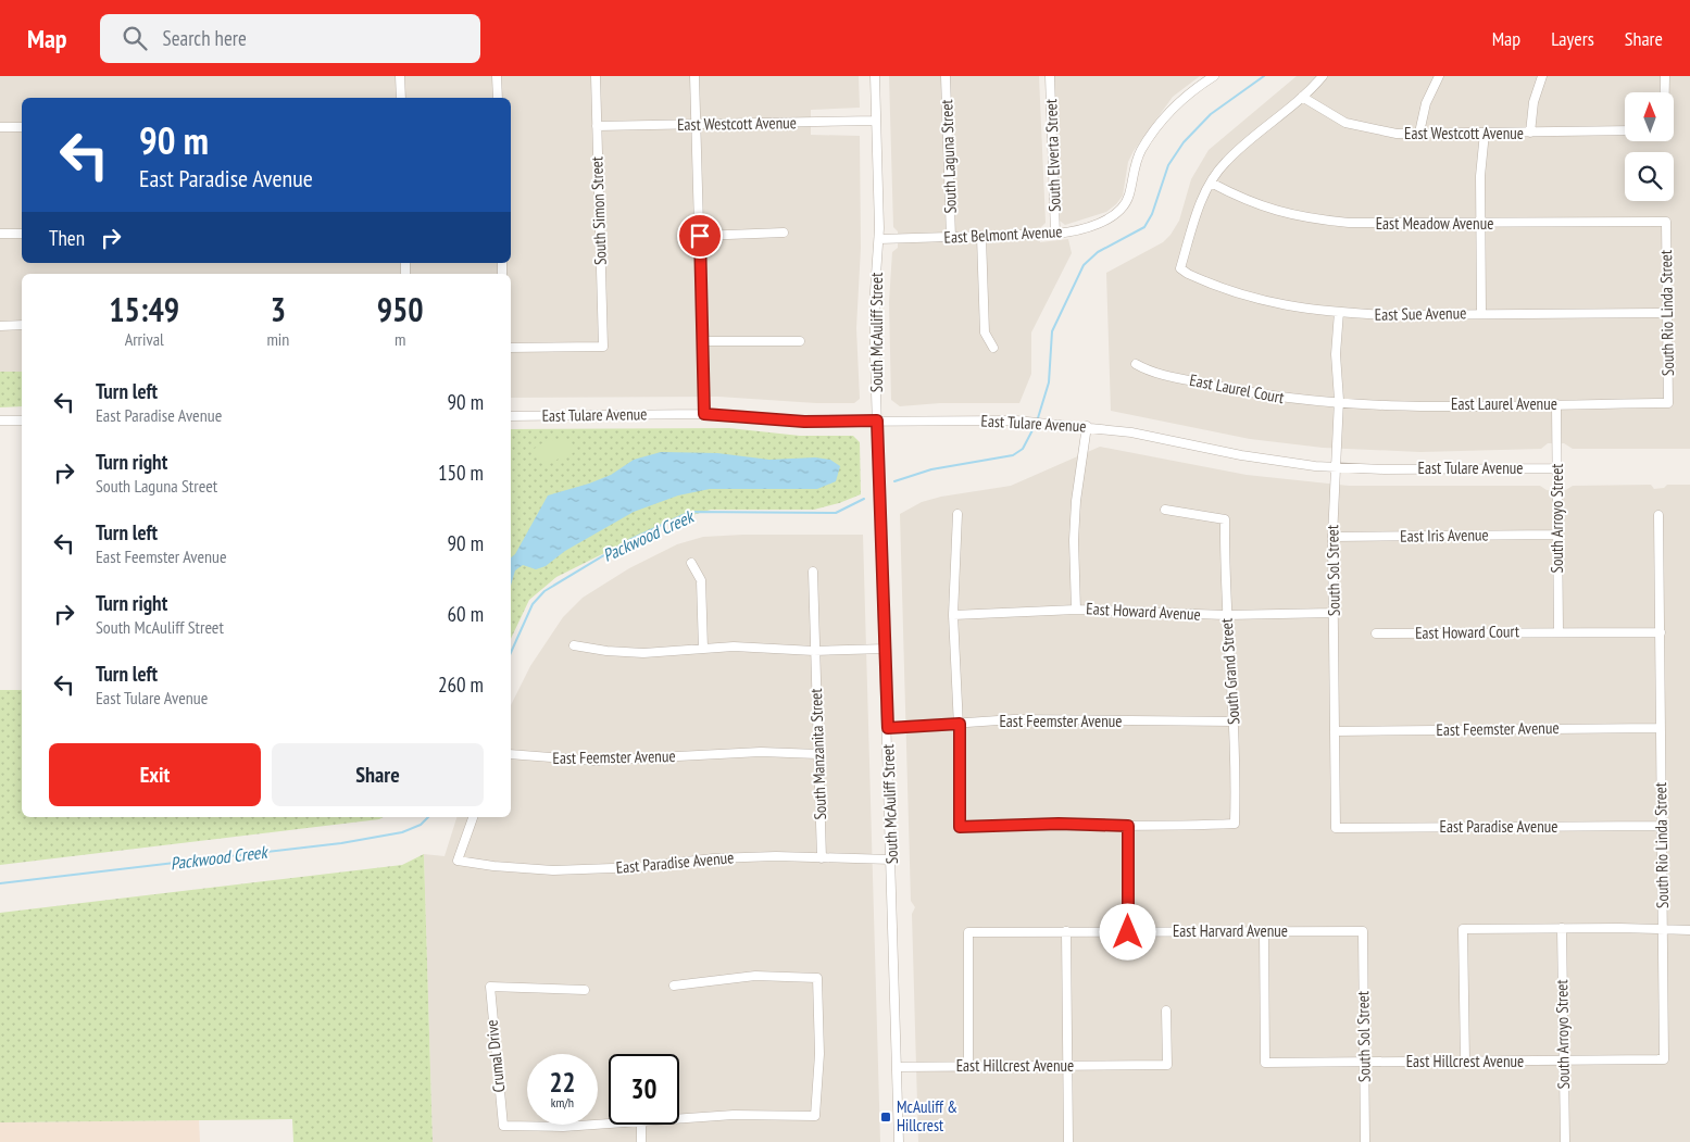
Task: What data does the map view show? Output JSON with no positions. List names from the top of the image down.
{
  "streets": {
    "street": [
      "East Westcott Avenue",
      "South Elverta Street",
      "South Laguna Street",
      "South Simon Street",
      "East Meadow Avenue",
      "East Belmont Avenue",
      "South Rio Linda Street",
      "East Sue Avenue",
      "South McAuliff Street",
      "East Laurel Court",
      "East Laurel Avenue",
      "East Tulare Avenue",
      "South Arroyo Street",
      "East Iris Avenue",
      "South Sol Street",
      "East Howard Avenue",
      "East Howard Court",
      "South Grand Street",
      "East Feemster Avenue",
      "South Manzanita Street",
      "East Paradise Avenue",
      "East Harvard Avenue",
      "Crumal Drive",
      "East Hillcrest Avenue"
    ]
  },
  "crossings": [
    ["East Westcott Avenue", "South Simon Street"],
    ["East Westcott Avenue", "South McAuliff Street"],
    ["South Elverta Street", "East Belmont Avenue"],
    ["South Laguna Street", "East Belmont Avenue"],
    ["East Meadow Avenue", "South Rio Linda Street"],
    ["East Meadow Avenue", "East Sue Avenue"],
    ["East Belmont Avenue", "South McAuliff Street"],
    ["South Rio Linda Street", "East Sue Avenue"],
    ["South Rio Linda Street", "East Laurel Avenue"],
    ["South Rio Linda Street", "East Feemster Avenue"],
    ["South Rio Linda Street", "East Paradise Avenue"],
    ["South Rio Linda Street", "East Hillcrest Avenue"],
    ["East Sue Avenue", "South Sol Street"],
    ["South McAuliff Street", "East Tulare Avenue"],
    ["South McAuliff Street", "East Feemster Avenue"],
    ["South McAuliff Street", "East Paradise Avenue"],
    ["South McAuliff Street", "East Hillcrest Avenue"],
    ["East Laurel Court", "East Laurel Avenue"],
    ["East Laurel Court", "South Sol Street"],
    ["East Laurel Avenue", "South Arroyo Street"],
    ["East Laurel Avenue", "South Sol Street"],
    ["East Tulare Avenue", "South Arroyo Street"],
    ["East Tulare Avenue", "South Sol Street"],
    ["South Arroyo Street", "East Iris Avenue"],
    ["South Arroyo Street", "East Howard Court"],
    ["South Arroyo Street", "East Hillcrest Avenue"],
    ["East Iris Avenue", "South Sol Street"],
    ["South Sol Street", "East Howard Avenue"],
    ["South Sol Street", "East Feemster Avenue"],
    ["South Sol Street", "East Paradise Avenue"],
    ["South Sol Street", "East Harvard Avenue"],
    ["South Sol Street", "East Hillcrest Avenue"],
    ["East Howard Avenue", "South Grand Street"],
    ["South Grand Street", "East Feemster Avenue"],
    ["East Feemster Avenue", "South Manzanita Street"],
    ["South Manzanita Street", "East Paradise Avenue"],
    ["East Harvard Avenue", "East Hillcrest Avenue"]
  ],
  "water": ["Packwood Creek"],
  "places": {
    "transit": ["McAuliff & Hillcrest"]
  },
  "north": "top",
  "page": {
    "header": "Map",
    "search": "Search here",
    "nav": ["Map", "Layers", "Share"],
    "turn": ["90 m", "East Paradise Avenue"],
    "then": "Then",
    "eta": [
      "15:49",
      "Arrival",
      "3",
      "min",
      "950",
      "m"
    ],
    "list": [
      {
        "name": "Turn left",
        "note": "East Paradise Avenue",
        "value": "90 m"
      },
      {
        "name": "Turn right",
        "note": "South Laguna Street",
        "value": "150 m"
      },
      {
        "name": "Turn left",
        "note": "East Feemster Avenue",
        "value": "90 m"
      },
      {
        "name": "Turn right",
        "note": "South McAuliff Street",
        "value": "60 m"
      },
      {
        "name": "Turn left",
        "note": "East Tulare Avenue",
        "value": "260 m"
      }
    ],
    "buttons": ["Exit", "Share"],
    "speed": "22 km/h",
    "limit": "30"
  }
}
